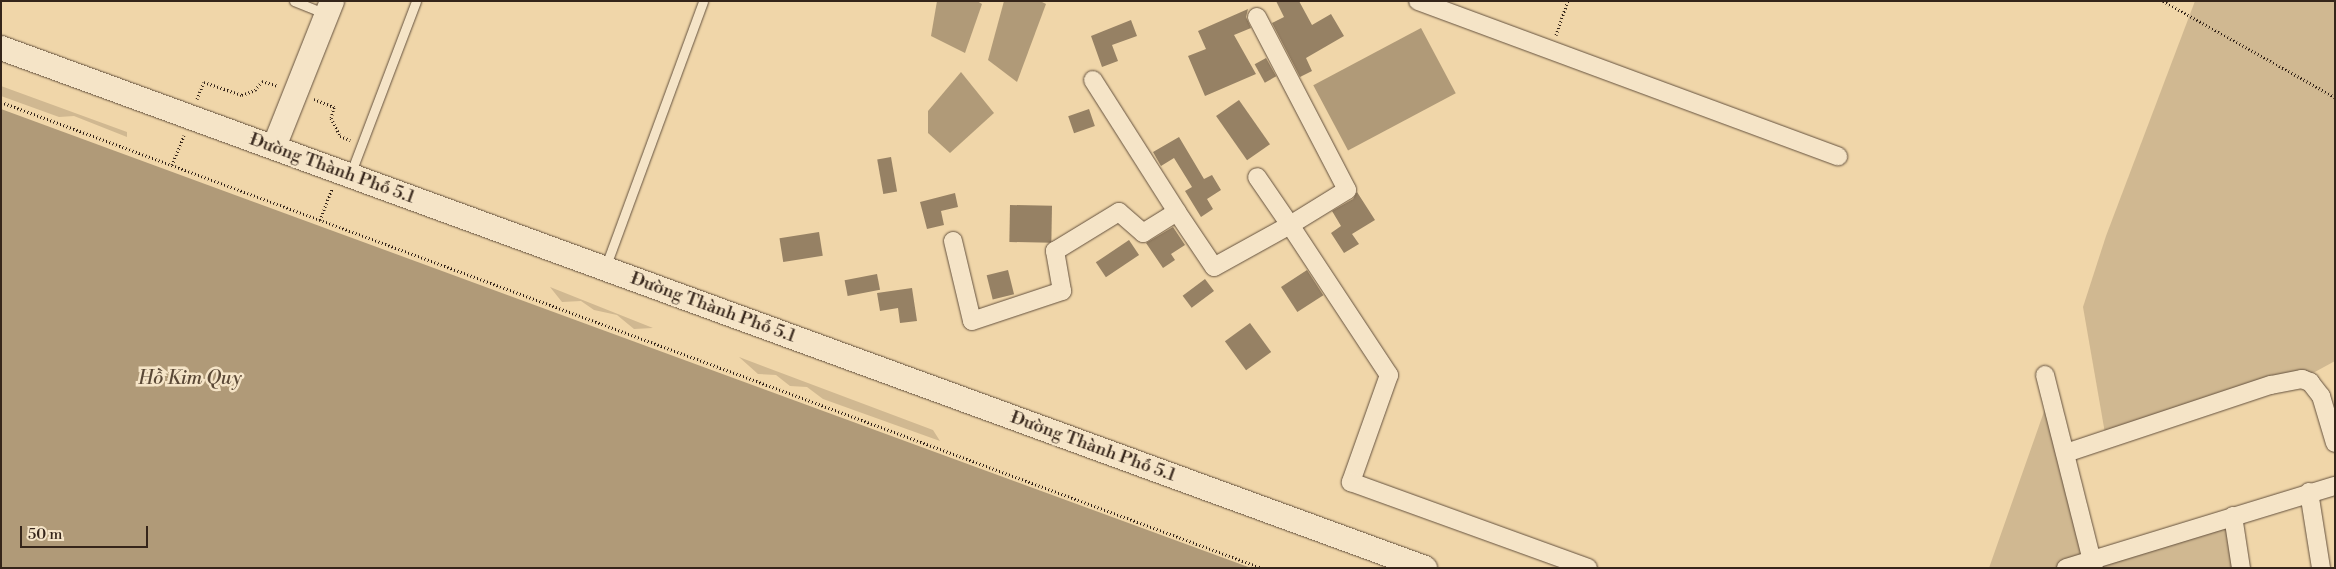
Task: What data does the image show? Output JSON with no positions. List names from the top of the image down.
{
  "streets": {
    "street": ["Đường Thành Phố 5.1"]
  },
  "water": ["Hồ Kim Quy"],
  "scale_bar": "50 m"
}
